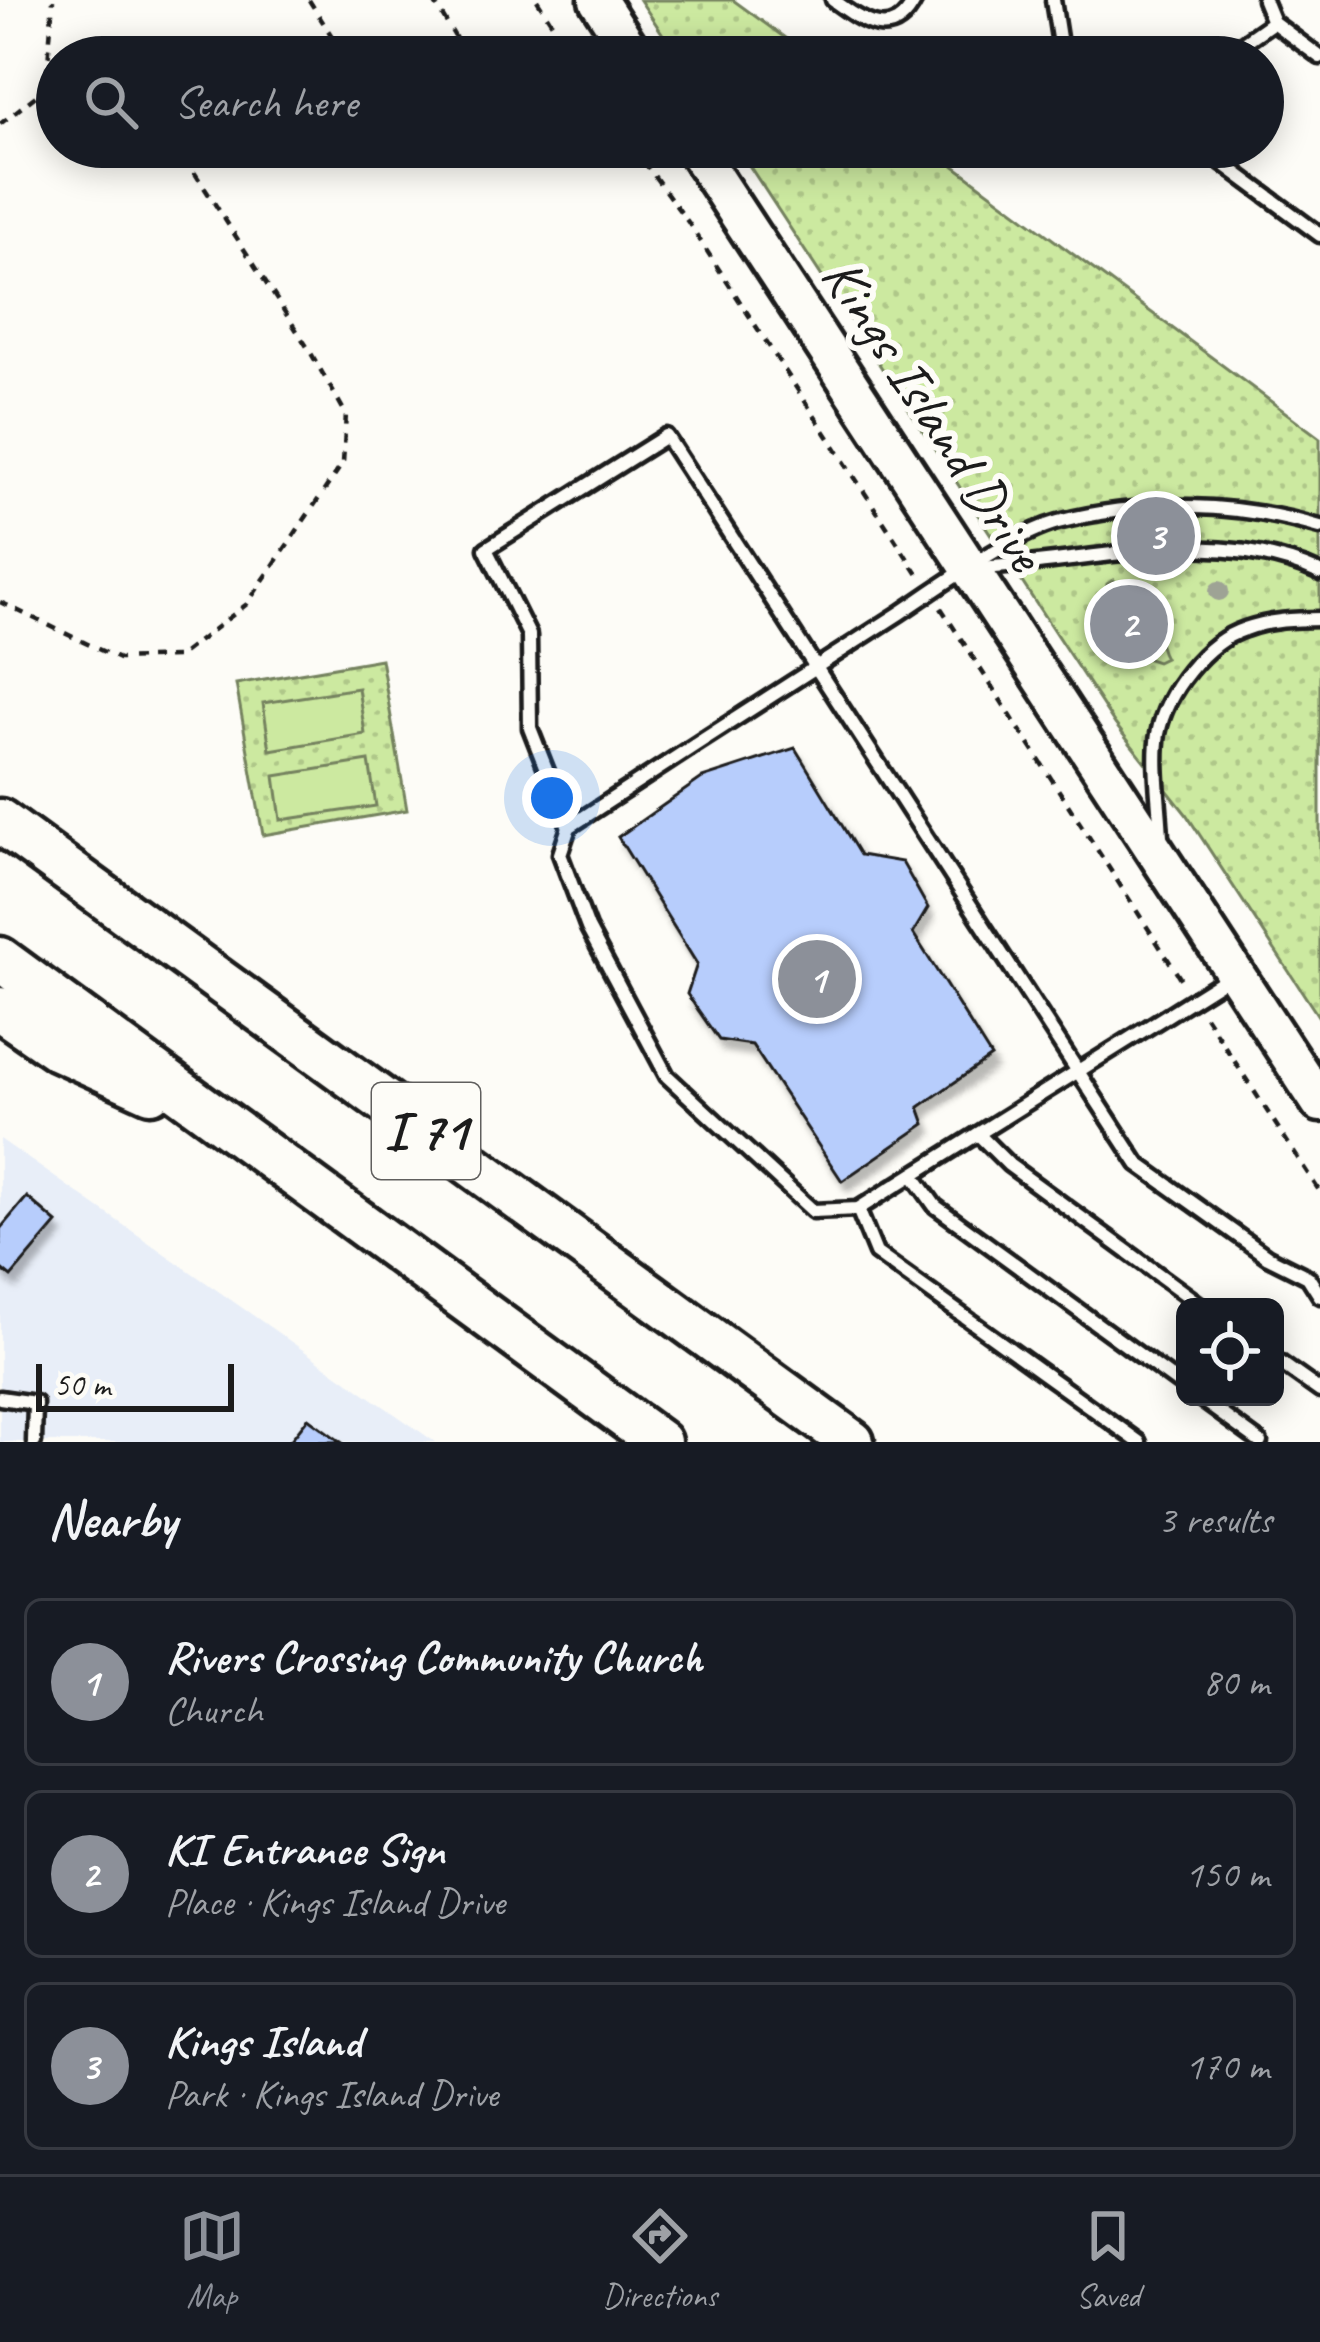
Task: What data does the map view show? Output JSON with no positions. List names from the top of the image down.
{
  "streets": {
    "highway": ["I 71"],
    "main road": ["Kings Island Drive"]
  },
  "scale_bar": "50 m",
  "page": {
    "search": "Search here",
    "pins": ["3", "2", "1"],
    "scale": "50 m",
    "heading": ["Nearby", "3 results"],
    "list": [
      {
        "mark": "1",
        "name": "Rivers Crossing Community Church",
        "note": "Church",
        "value": "80 m"
      },
      {
        "mark": "2",
        "name": "KI Entrance Sign",
        "note": "Place · Kings Island Drive",
        "value": "150 m"
      },
      {
        "mark": "3",
        "name": "Kings Island",
        "note": "Park · Kings Island Drive",
        "value": "170 m"
      }
    ],
    "nav": ["Map", "Directions", "Saved"]
  }
}
